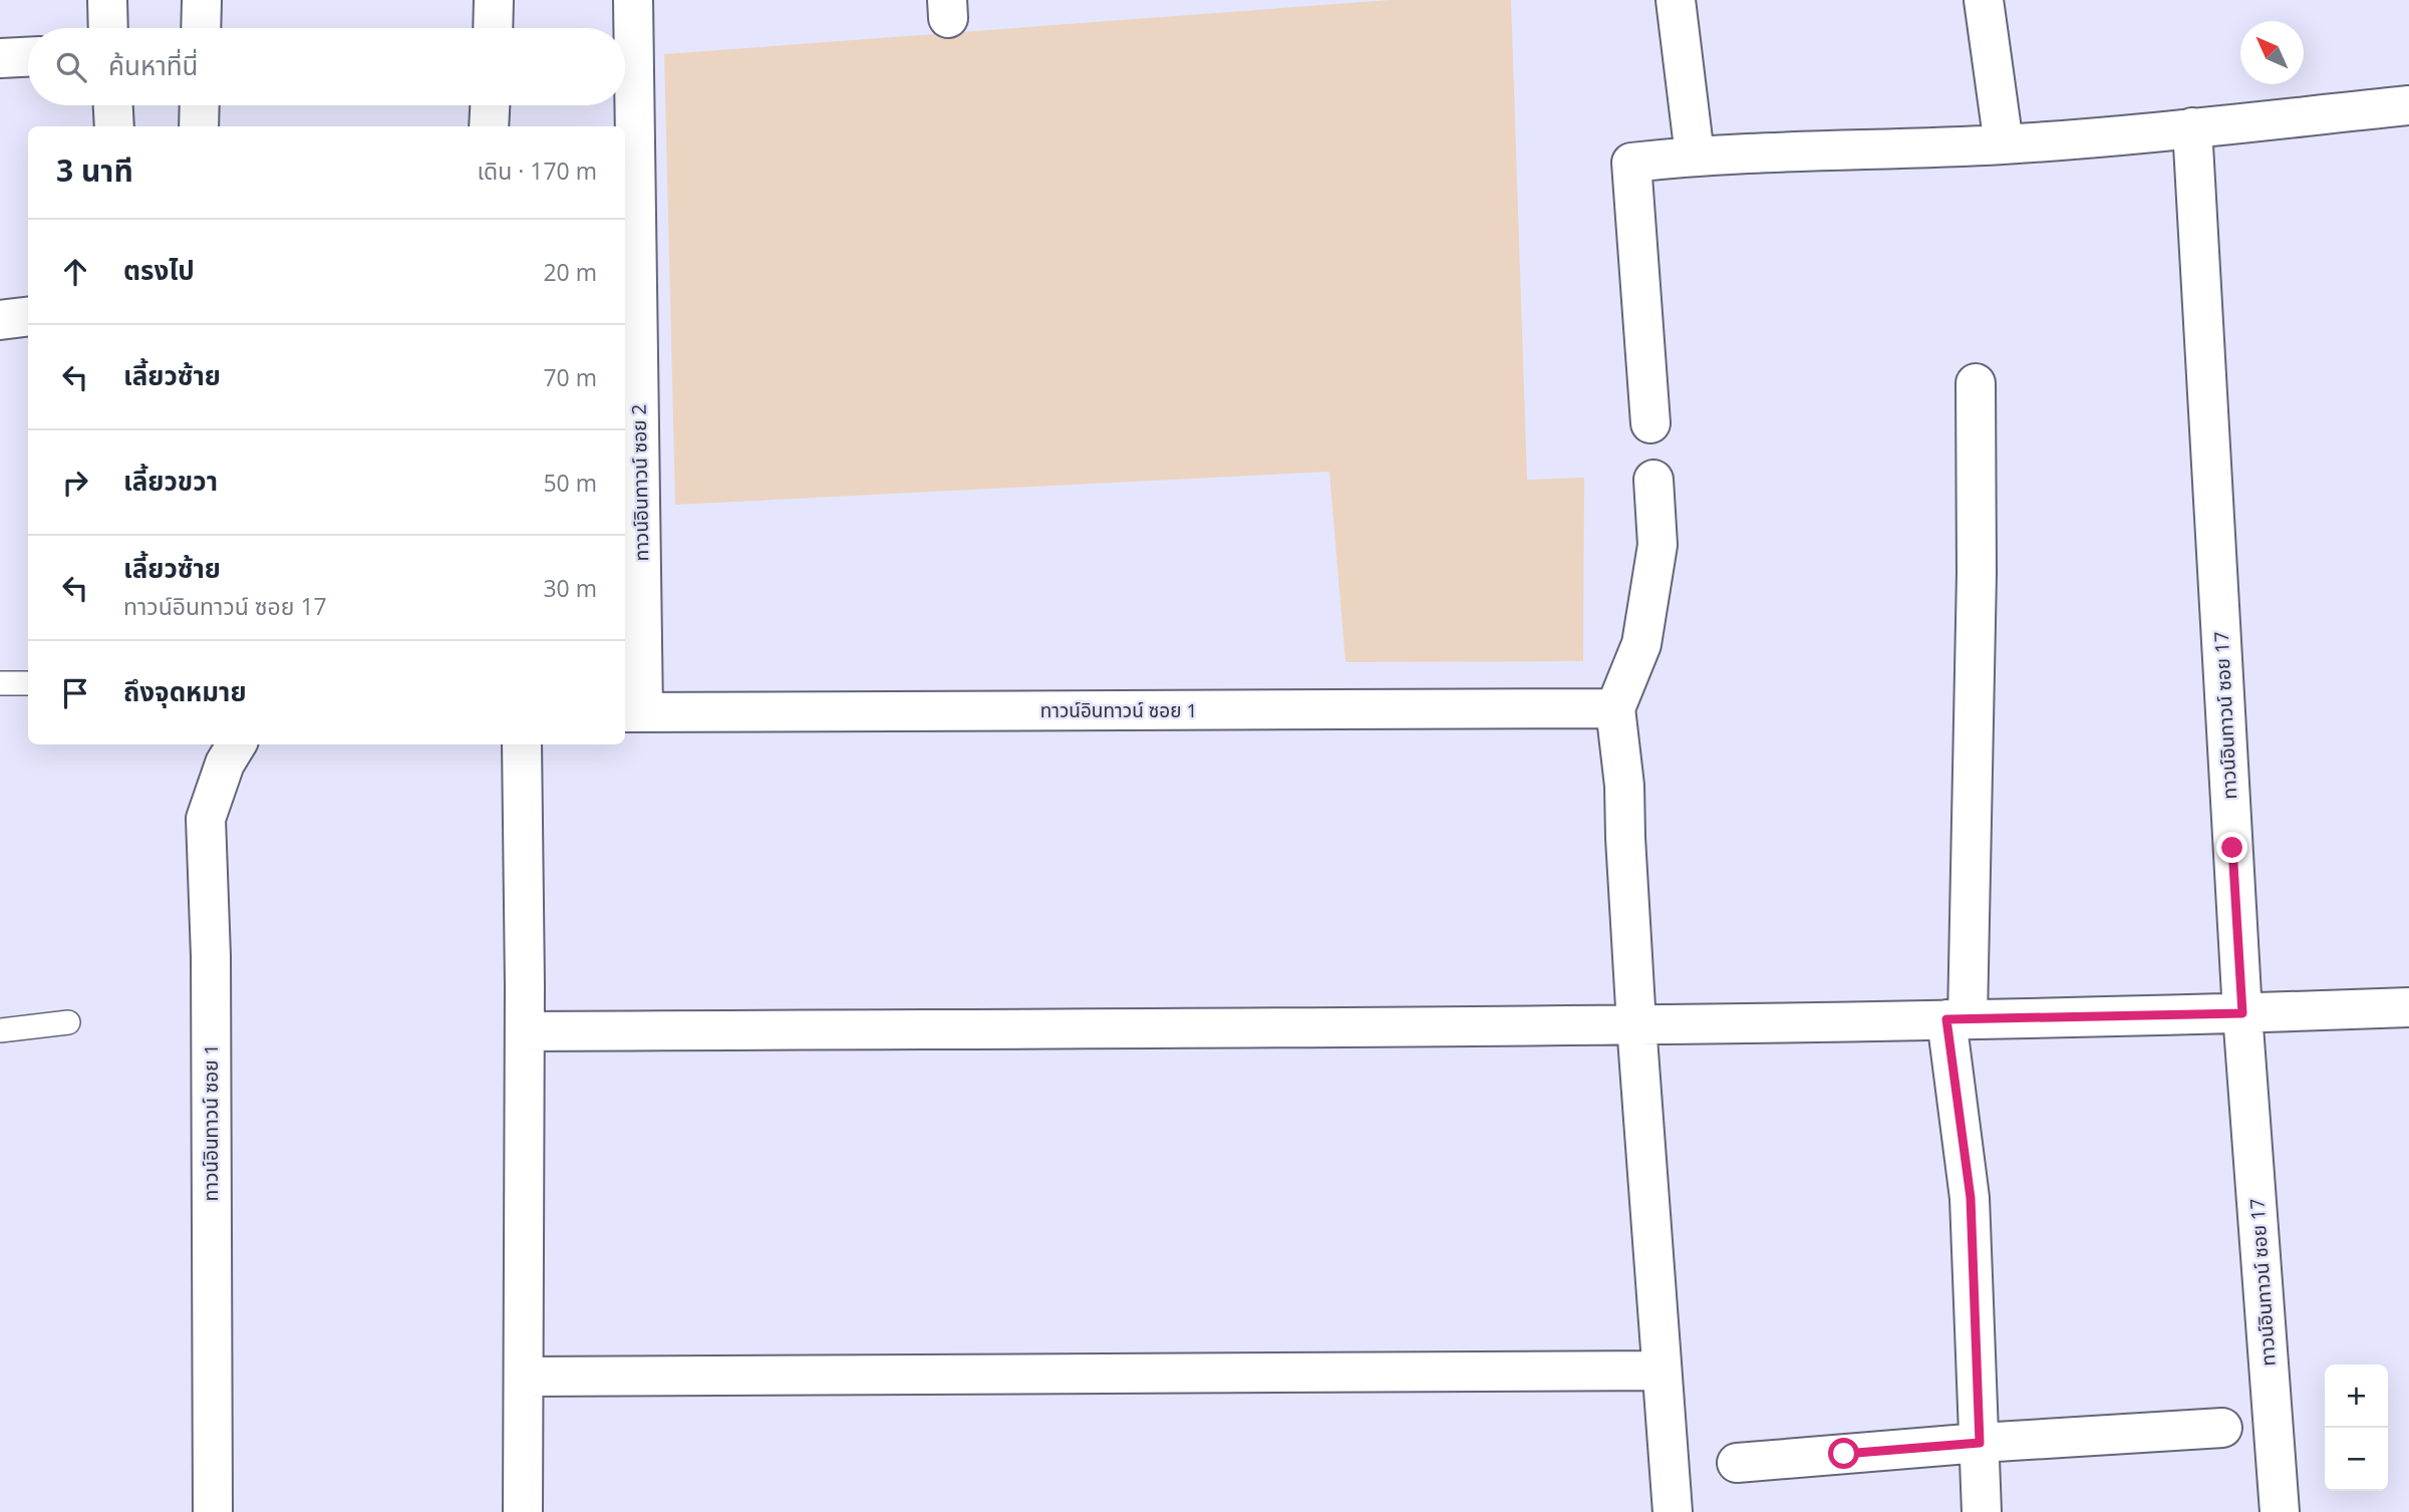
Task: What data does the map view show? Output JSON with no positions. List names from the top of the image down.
{
  "streets": {
    "street": ["ทาวน์อินทาวน์ ซอย 2", "ทาวน์อินทาวน์ ซอย 1", "ทาวน์อินทาวน์ ซอย 17"]
  },
  "crossings": [
    ["ทาวน์อินทาวน์ ซอย 2", "ทาวน์อินทาวน์ ซอย 1"]
  ],
  "north": "top left",
  "page": {
    "search": "ค้นหาที่นี่",
    "heading": ["3 นาที", "เดิน · 170 m"],
    "list": [
      ["ตรงไป", "20 m"],
      ["เลี้ยวซ้าย", "70 m"],
      ["เลี้ยวขวา", "50 m"],
      ["เลี้ยวซ้าย", "ทาวน์อินทาวน์ ซอย 17", "30 m"],
      "ถึงจุดหมาย"
    ],
    "map_buttons": ["+", "−"]
  }
}
